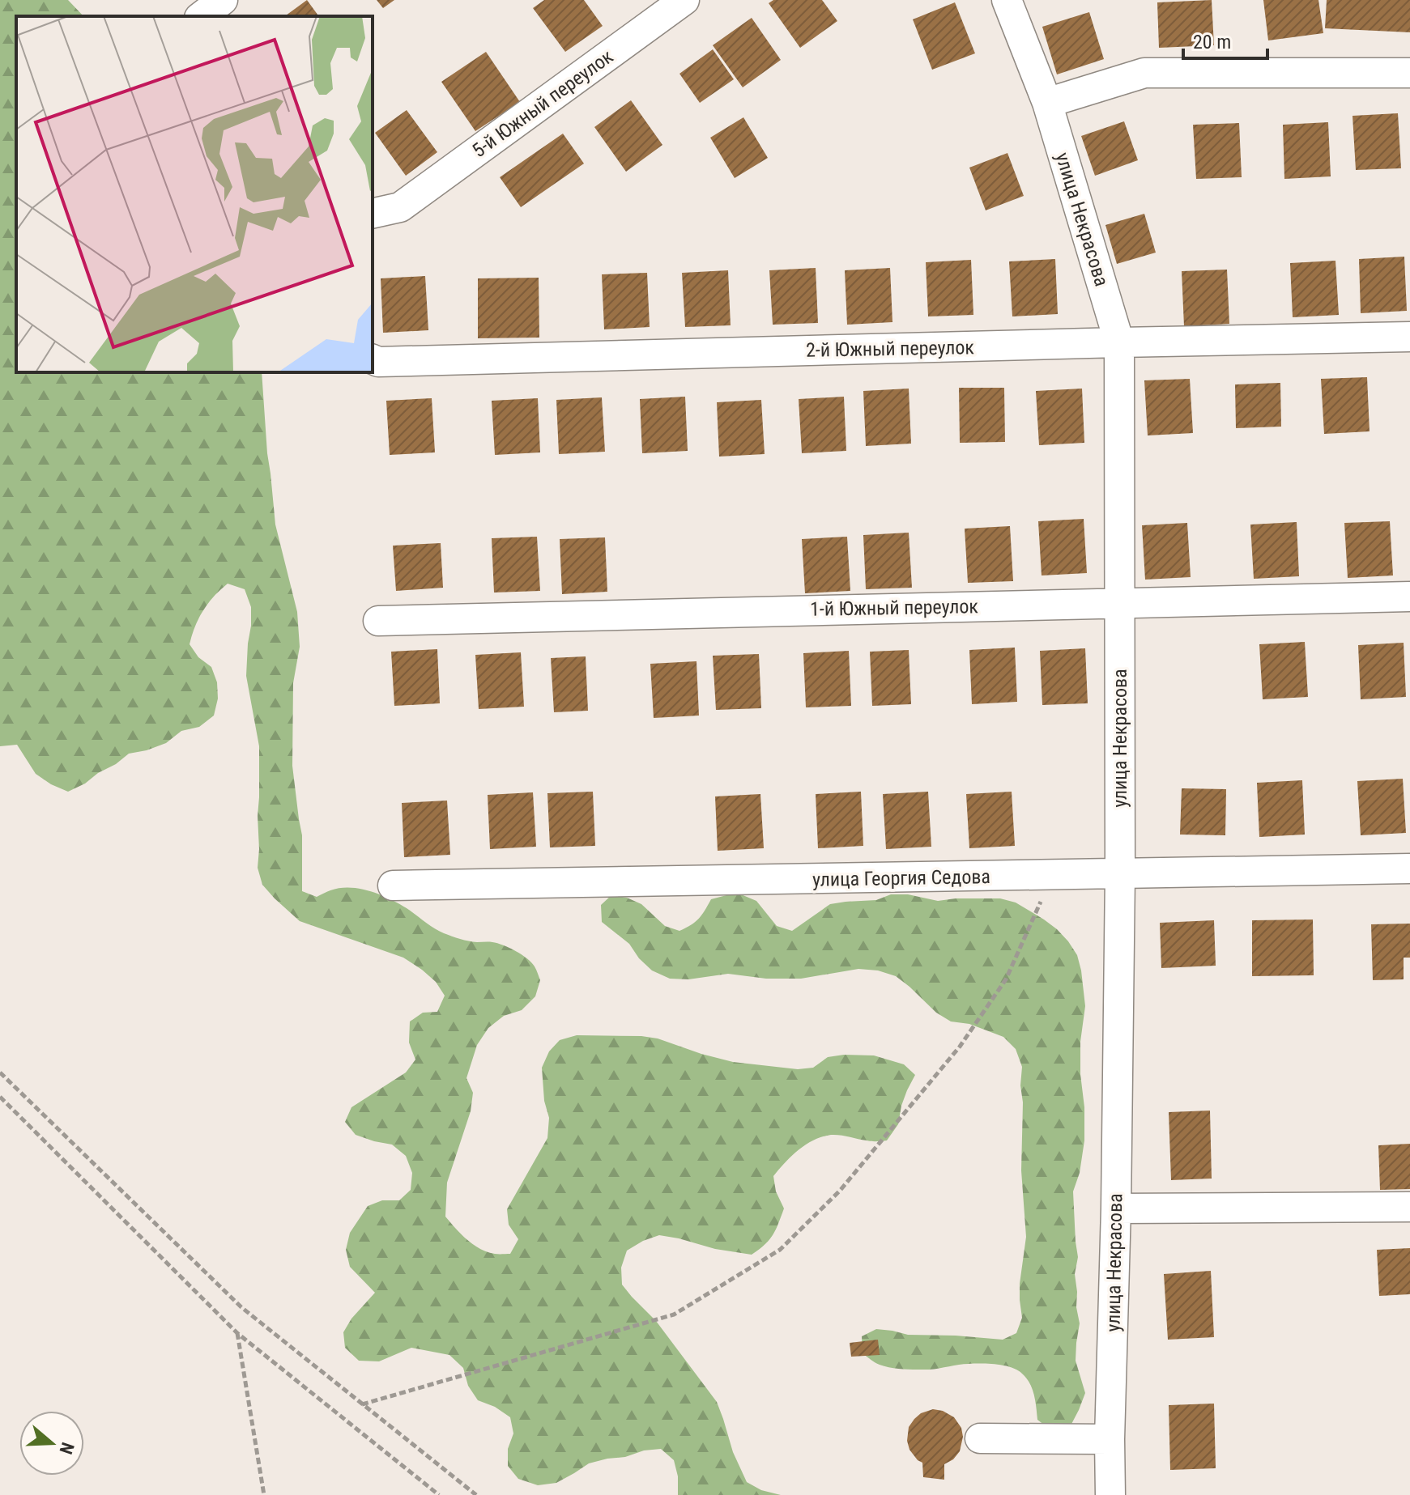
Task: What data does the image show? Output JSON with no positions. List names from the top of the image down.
{
  "streets": {
    "street": [
      "5-й Южный переулок",
      "улица Некрасова",
      "2-й Южный переулок",
      "1-й Южный переулок",
      "улица Георгия Седова"
    ]
  },
  "crossings": [
    ["улица Некрасова", "2-й Южный переулок"],
    ["улица Некрасова", "1-й Южный переулок"],
    ["улица Некрасова", "улица Георгия Седова"]
  ],
  "scale_bar": "20 m",
  "north": "right"
}
